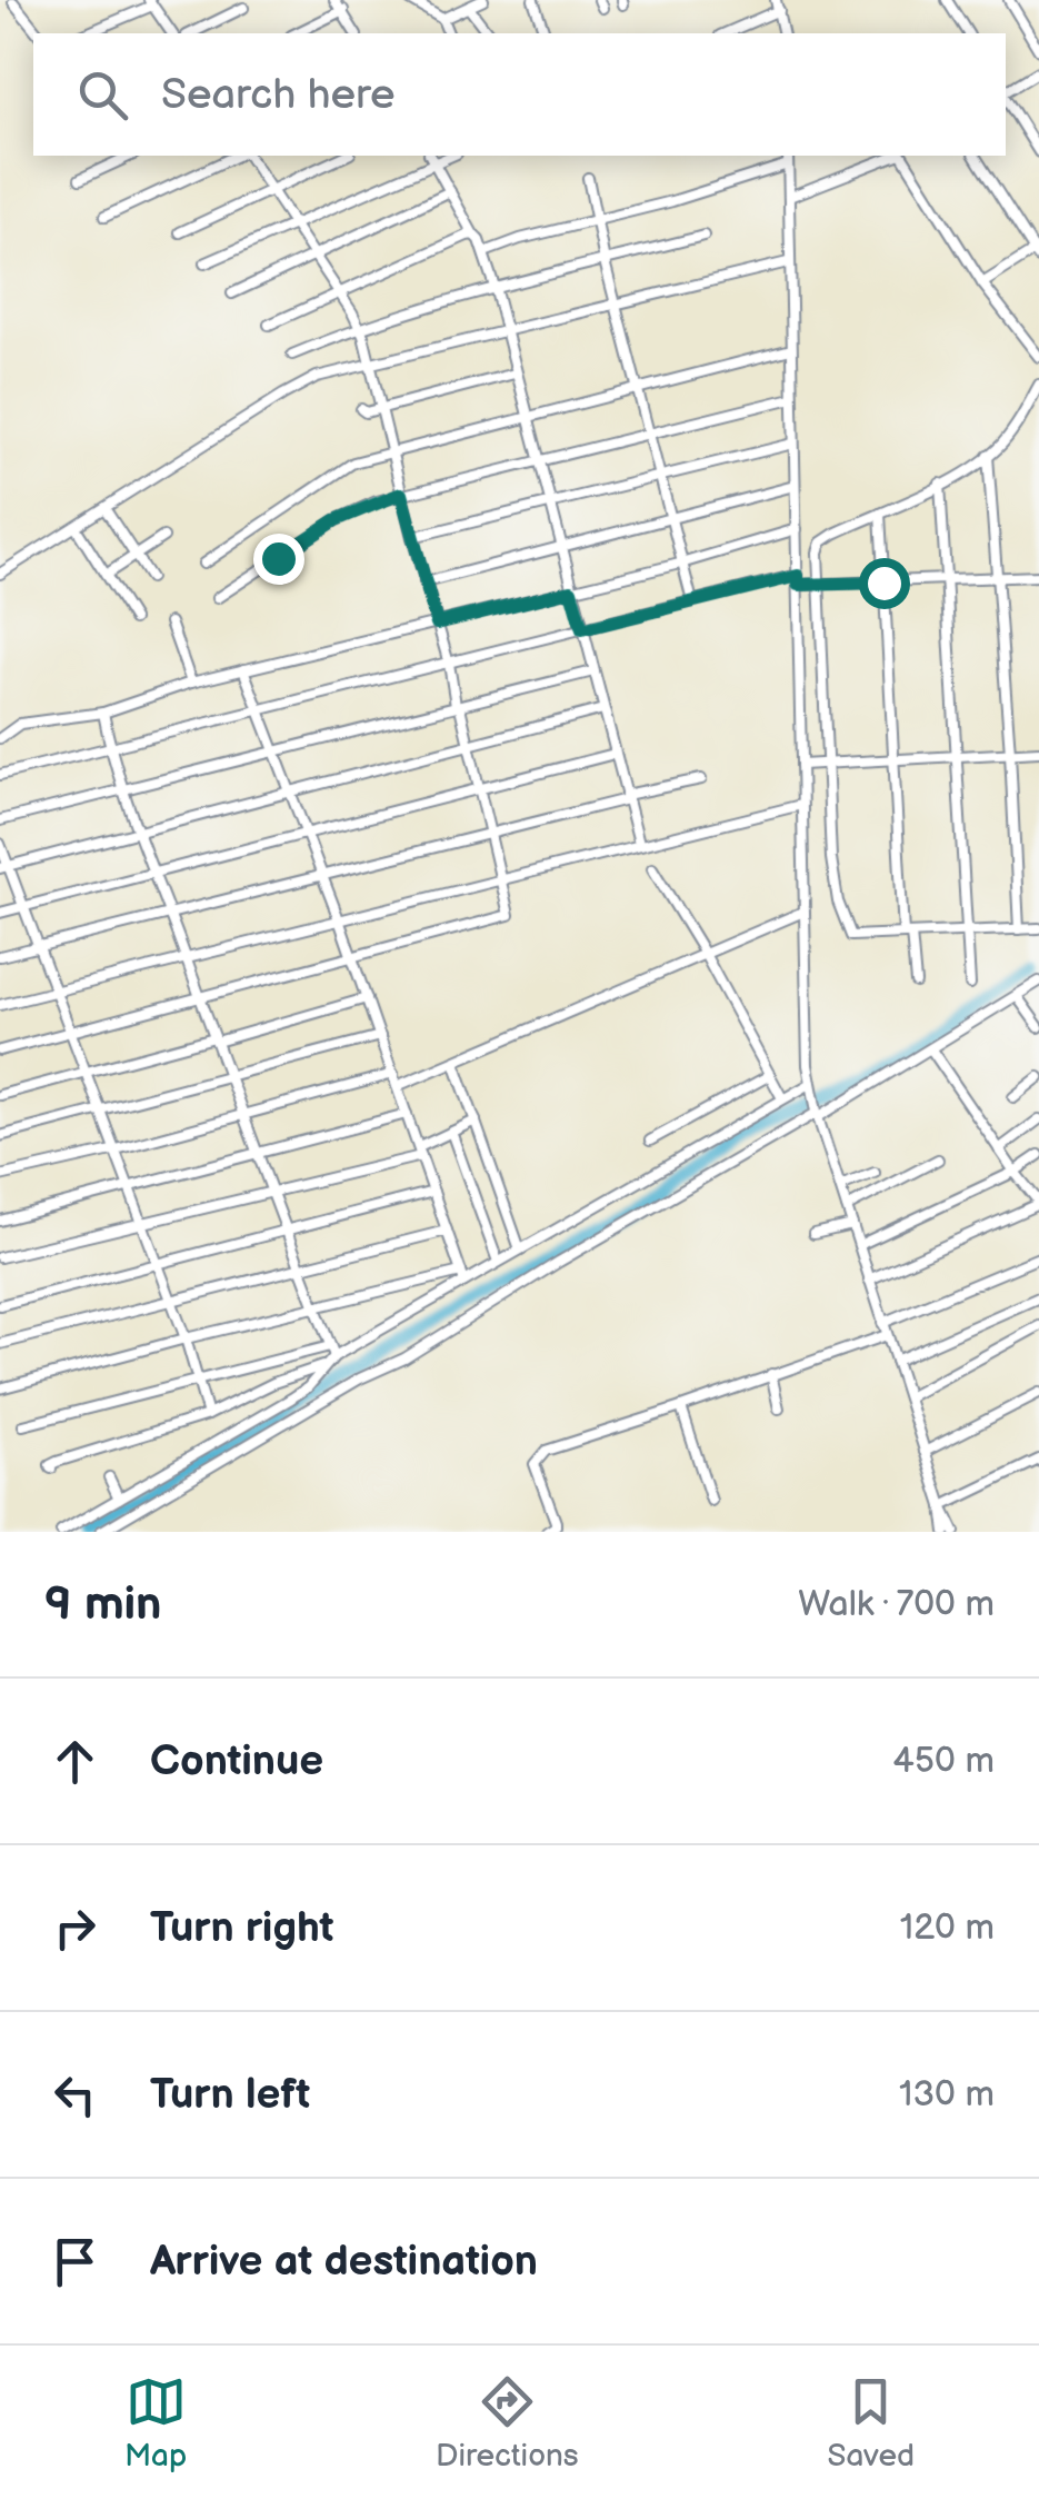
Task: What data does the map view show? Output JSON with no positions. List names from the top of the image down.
{
  "page": {
    "search": "Search here",
    "heading": ["9 min", "Walk · 700 m"],
    "list": [
      ["Continue", "450 m"],
      ["Turn right", "120 m"],
      ["Turn left", "130 m"],
      "Arrive at destination"
    ],
    "nav": ["Map", "Directions", "Saved"]
  }
}
